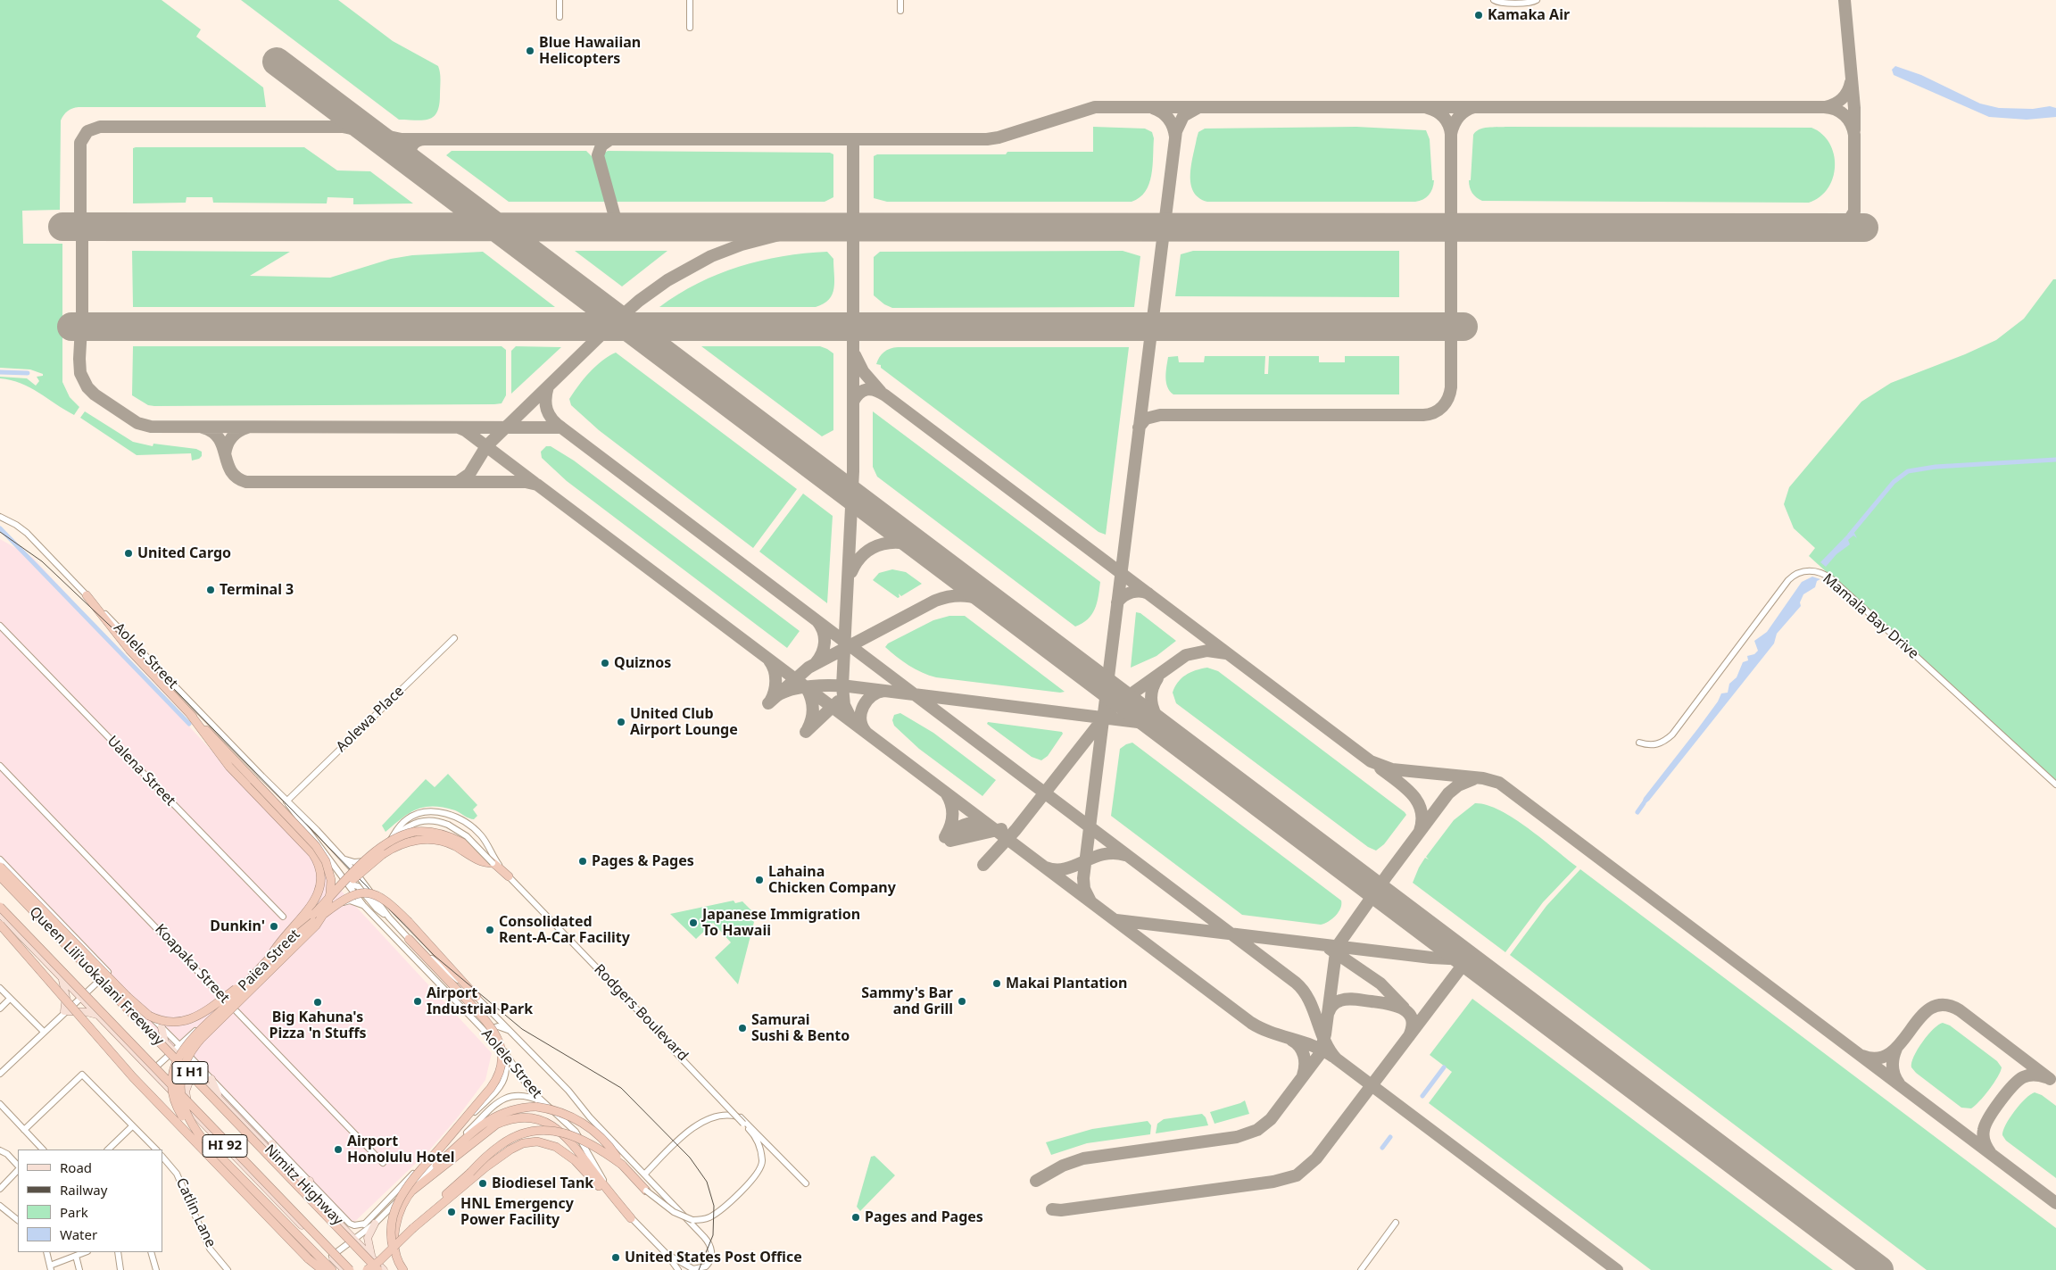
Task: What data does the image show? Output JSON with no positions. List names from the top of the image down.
{
  "streets": {
    "highway": ["Queen Liliʻuokalani Freeway", "I H1"],
    "main road": ["HI 92", "Nimitz Highway"],
    "street": [
      "Mamala Bay Drive",
      "Aolele Street",
      "Aolewa Place",
      "Ualena Street",
      "Paiea Street",
      "Koapaka Street",
      "Rodgers Boulevard",
      "Catlin Lane"
    ]
  },
  "crossings": [
    ["Aolele Street", "Aolewa Place"],
    ["Aolele Street", "Paiea Street"],
    ["Aolele Street", "Rodgers Boulevard"],
    ["Paiea Street", "Koapaka Street"],
    ["Paiea Street", "Rodgers Boulevard"],
    ["Paiea Street", "Nimitz Highway"]
  ],
  "places": [
    "Kamaka Air",
    "Blue Hawaiian Helicopters",
    "United Cargo",
    "Terminal 3",
    "Quiznos",
    "United Club Airport Lounge",
    "Pages & Pages",
    "Lahaina Chicken Company",
    "Japanese Immigration To Hawaii",
    "Dunkin'",
    "Consolidated Rent-A-Car Facility",
    "Makai Plantation",
    "Airport Industrial Park",
    "Sammy's Bar and Grill",
    "Big Kahuna's Pizza 'n Stuffs",
    "Samurai Sushi & Bento",
    "Airport Honolulu Hotel",
    "Biodiesel Tank",
    "HNL Emergency Power Facility",
    "Pages and Pages",
    "United States Post Office"
  ],
  "legend": [
    "Road",
    "Railway",
    "Park",
    "Water"
  ]
}
